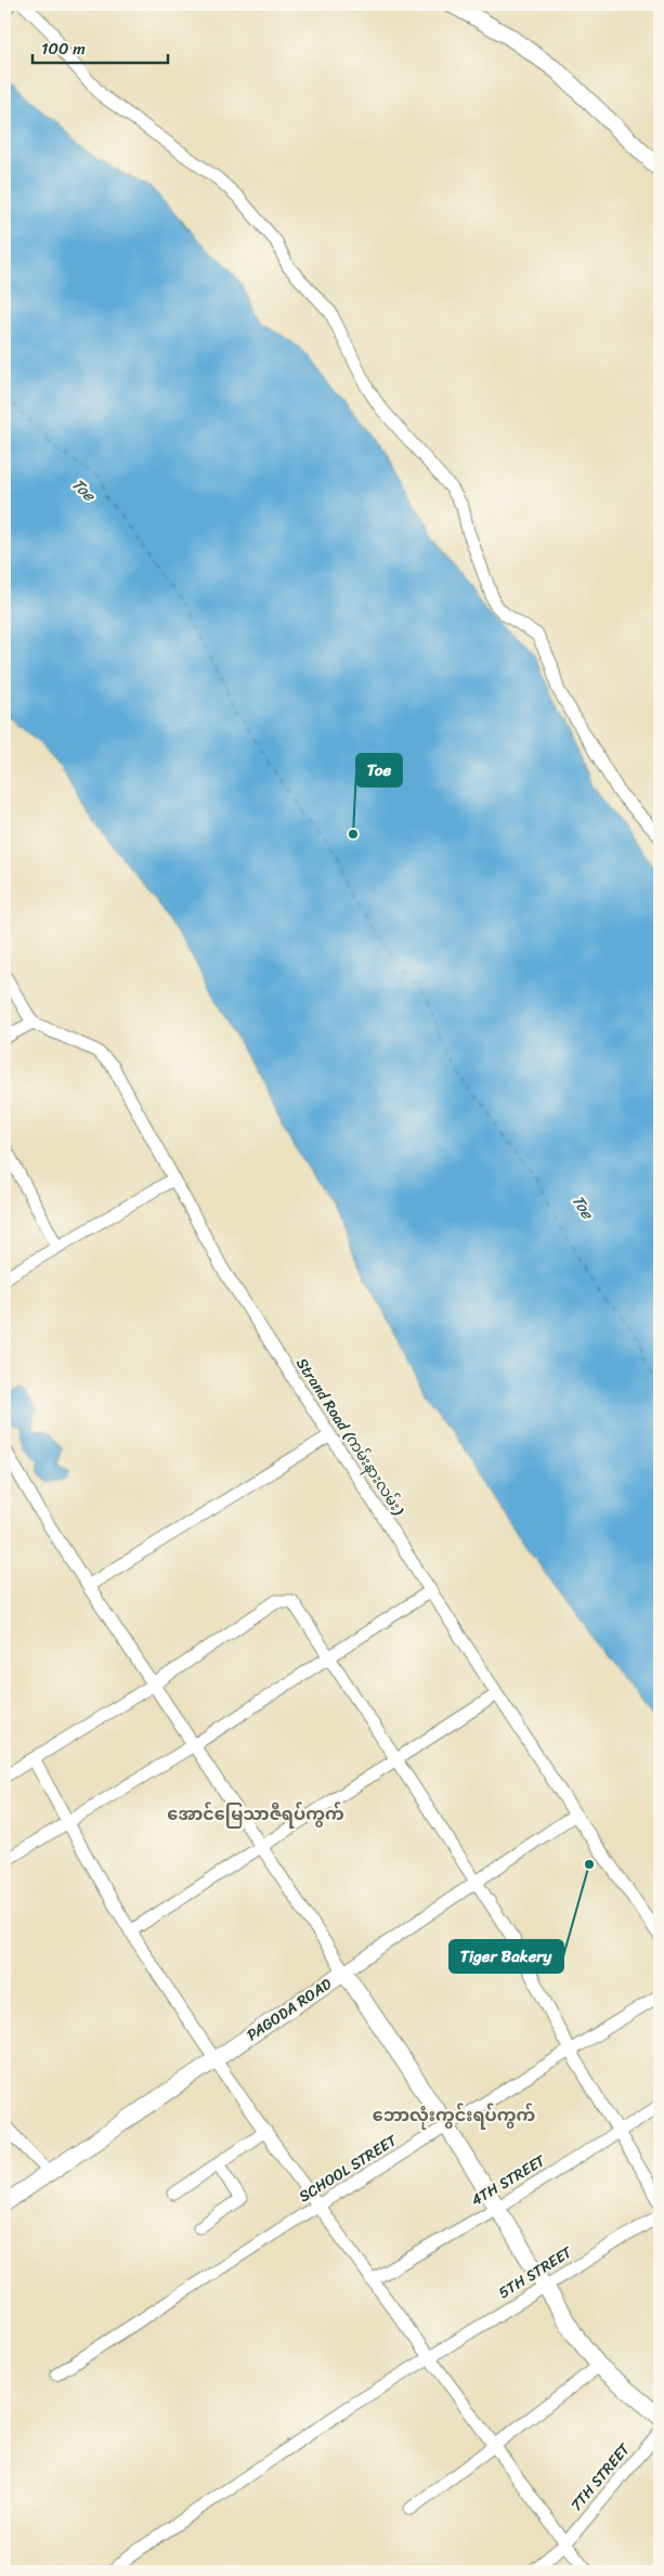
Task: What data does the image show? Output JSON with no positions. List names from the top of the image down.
{
  "streets": {
    "main road": ["PAGODA ROAD"],
    "street": [
      "Strand Road (ကမ်းနားလမ်း)",
      "SCHOOL STREET",
      "4TH STREET",
      "5TH STREET",
      "7TH STREET"
    ]
  },
  "crossings": [
    ["Strand Road (ကမ်းနားလမ်း)", "PAGODA ROAD"]
  ],
  "districts": ["အောင်မြေသာဇီရပ်ကွက်", "ဘောလုံးကွင်းရပ်ကွက်"],
  "water": ["Toe"],
  "places": ["Toe", "Tiger Bakery"],
  "scale_bar": "100 m"
}
